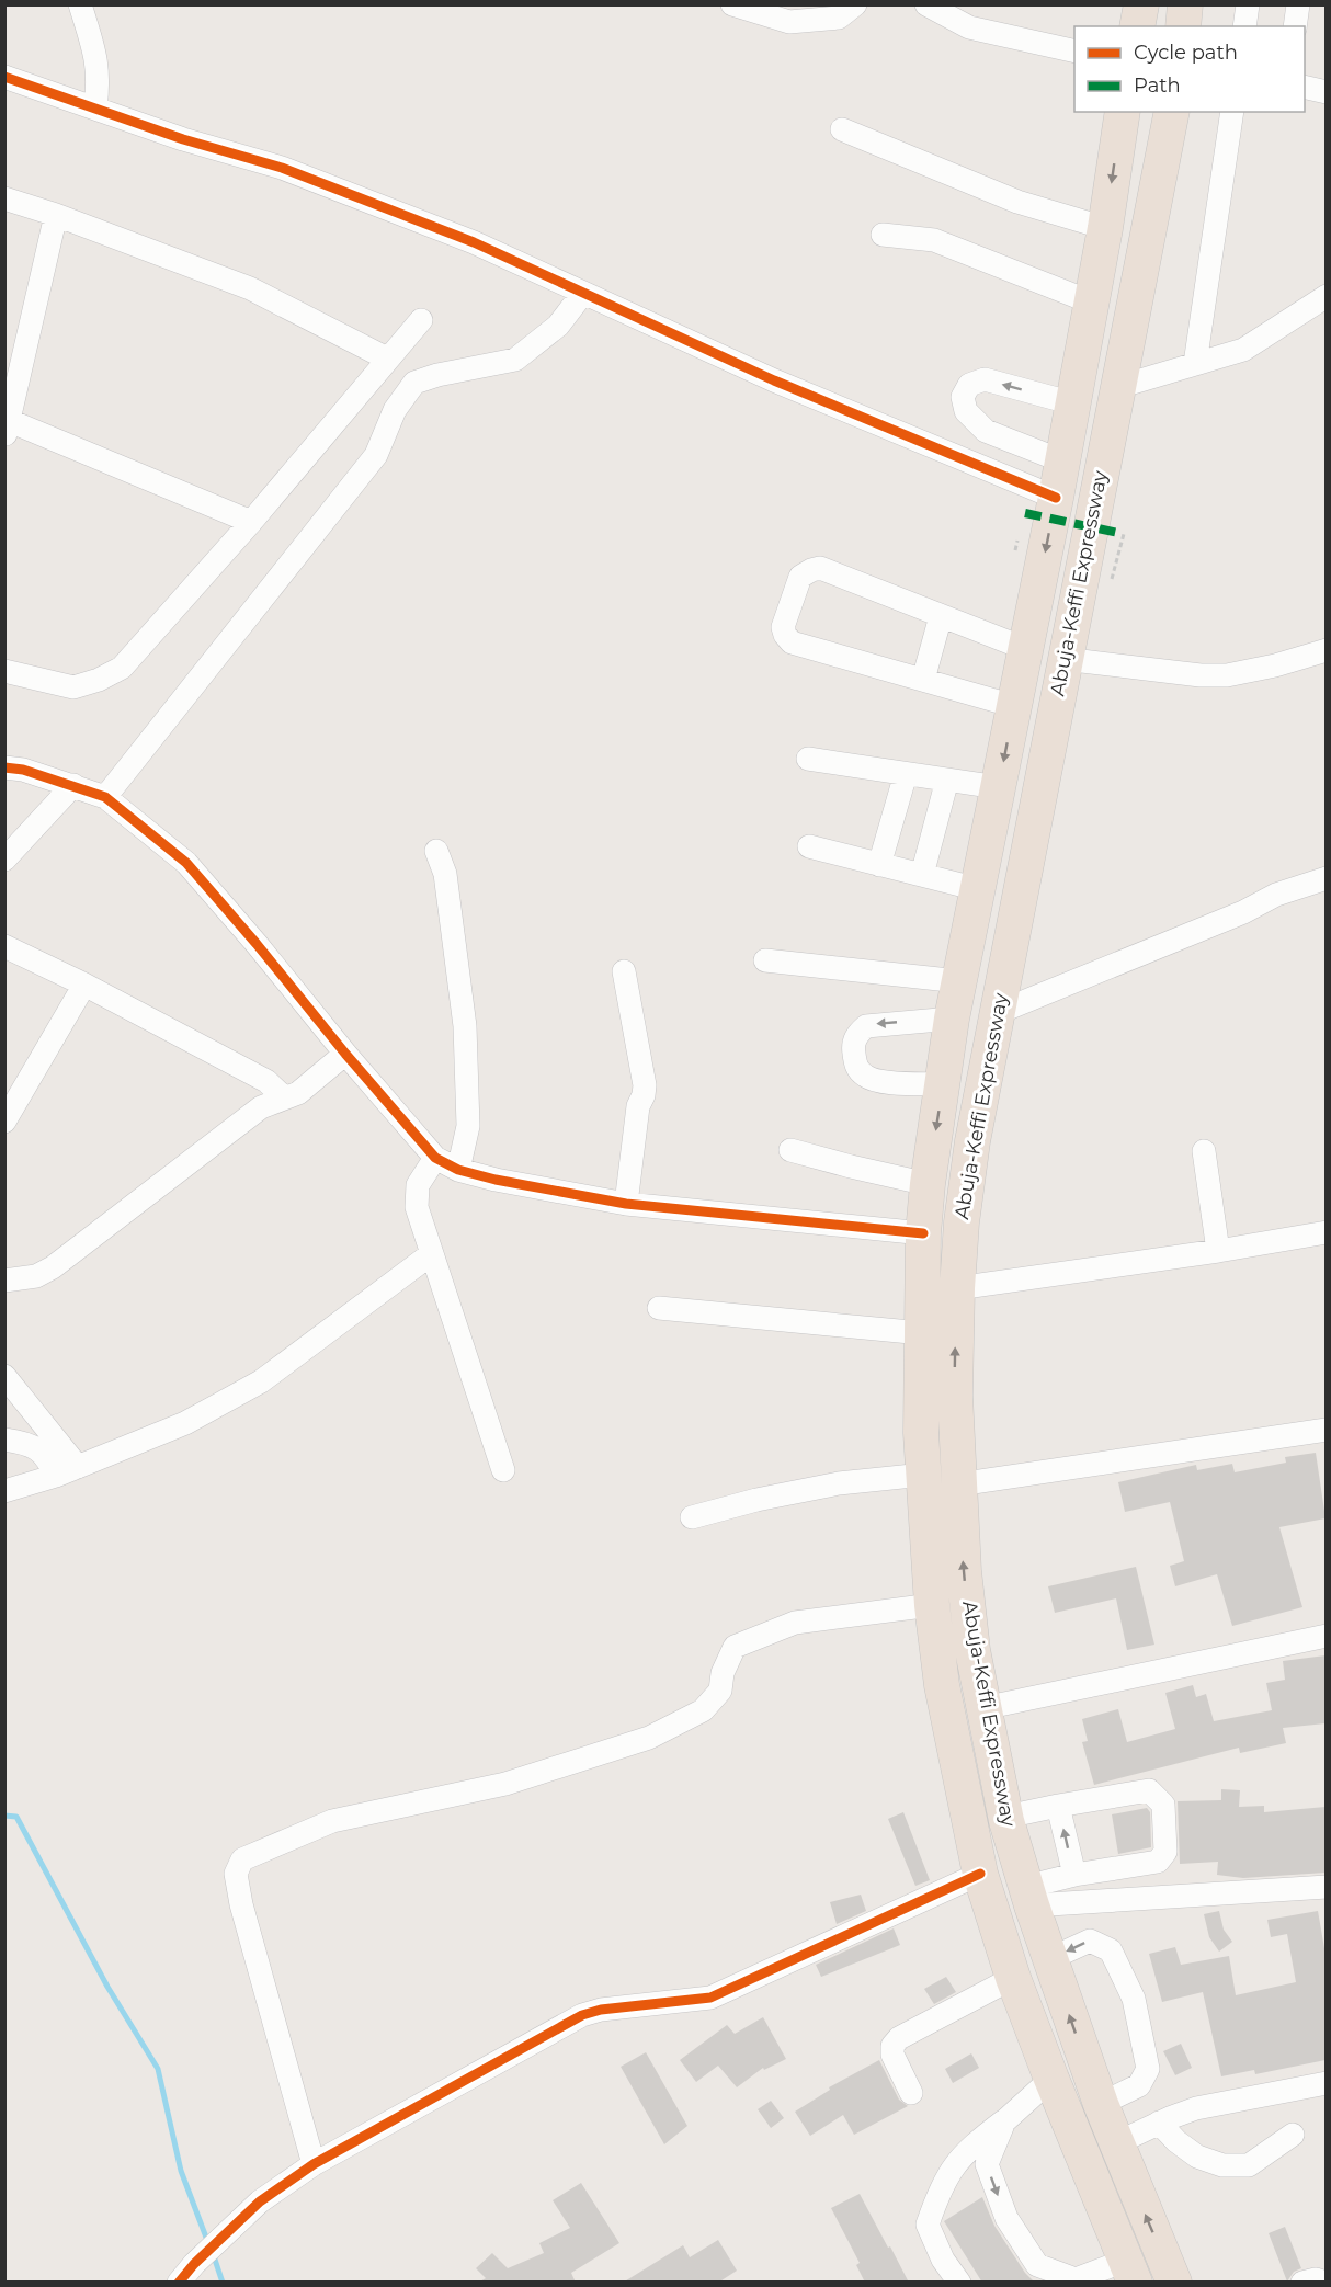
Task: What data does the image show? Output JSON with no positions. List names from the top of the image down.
{
  "streets": {
    "highway": ["Abuja-Keffi Expressway"]
  },
  "legend": ["Cycle path", "Path"]
}
